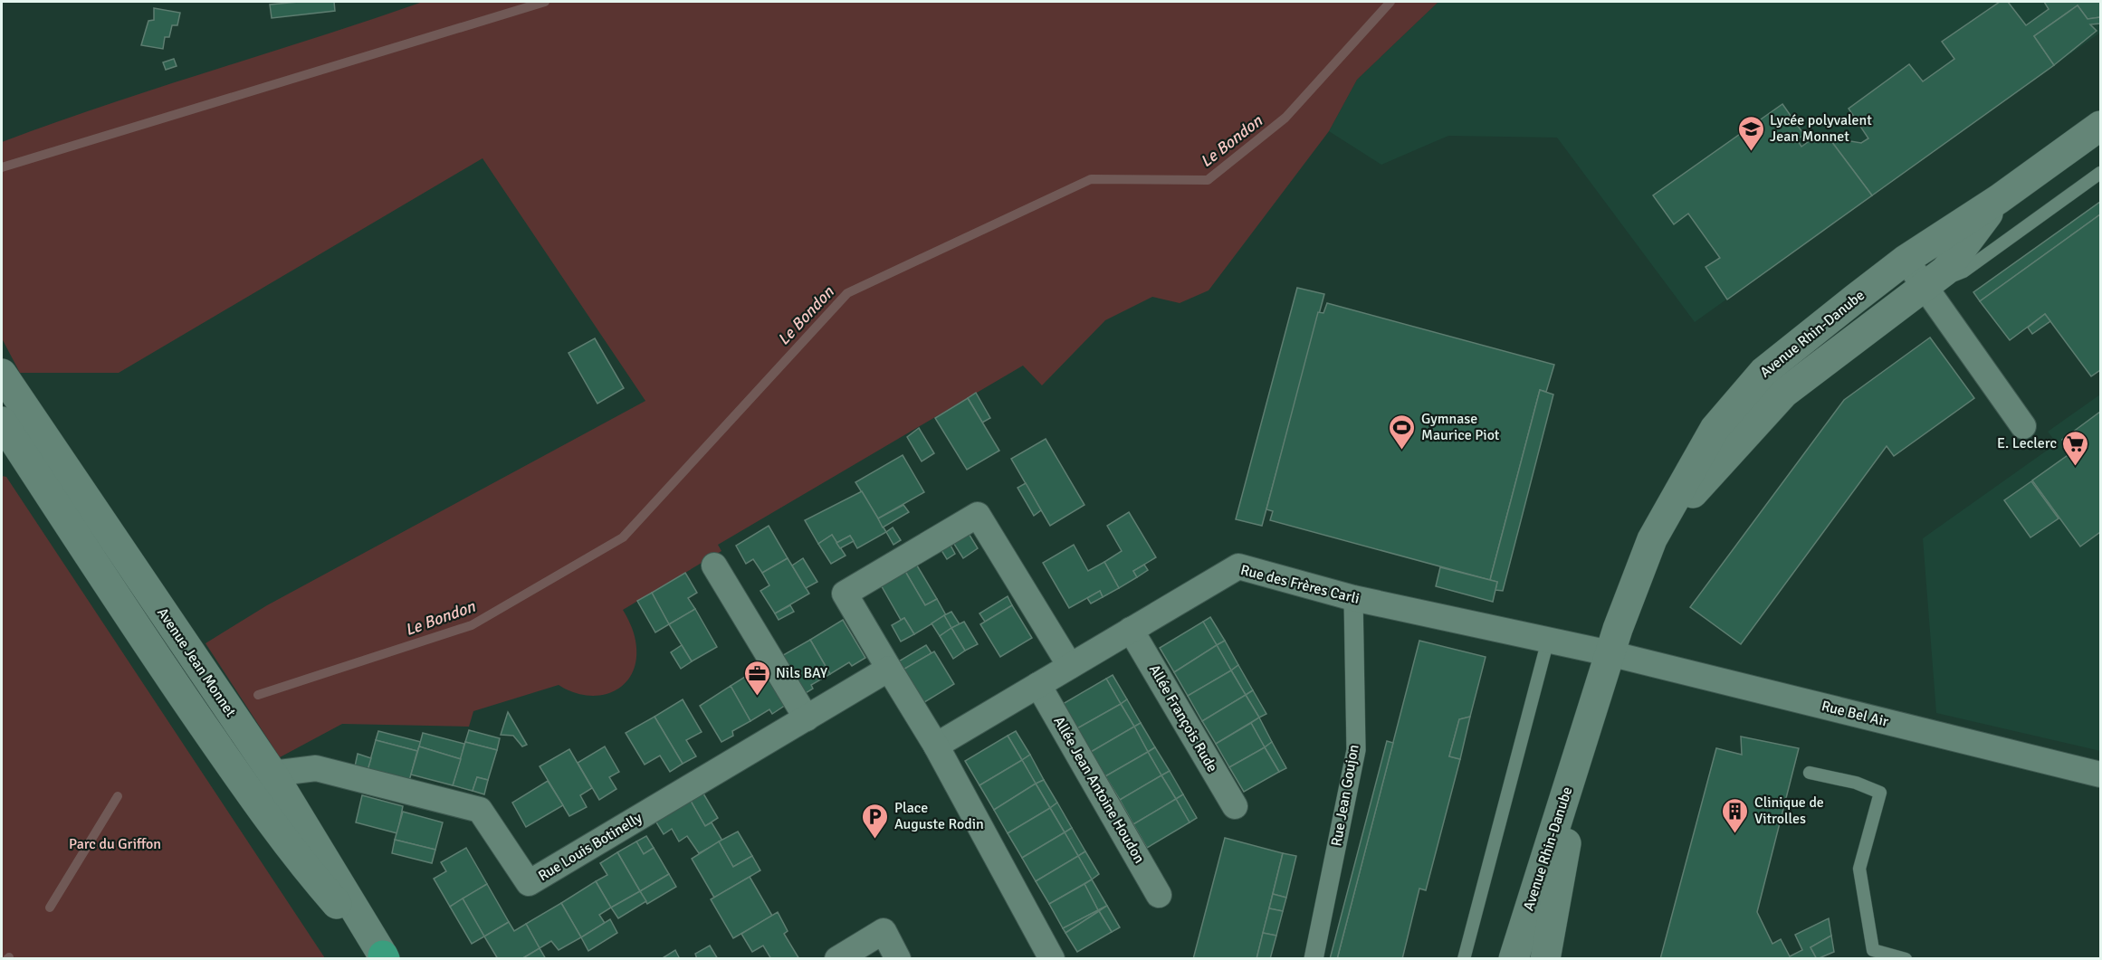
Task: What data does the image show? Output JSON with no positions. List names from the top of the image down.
{
  "streets": {
    "street": [
      "Avenue Rhin-Danube",
      "Rue des Frères Carli",
      "Avenue Jean Monnet",
      "Rue Bel Air",
      "Allée François Rude",
      "Allée Jean Antoine Houdon",
      "Rue Jean Goujon",
      "Rue Louis Botinelly"
    ]
  },
  "crossings": [
    ["Avenue Rhin-Danube", "Rue des Frères Carli"],
    ["Avenue Rhin-Danube", "Rue Bel Air"],
    ["Rue des Frères Carli", "Rue Bel Air"],
    ["Rue des Frères Carli", "Allée François Rude"],
    ["Rue des Frères Carli", "Allée Jean Antoine Houdon"],
    ["Rue des Frères Carli", "Rue Jean Goujon"],
    ["Avenue Jean Monnet", "Rue Louis Botinelly"]
  ],
  "water": ["Le Bondon"],
  "parks": ["Parc du Griffon"],
  "places": {
    "school or university": ["Lycée polyvalent Jean Monnet"],
    "sports": ["Gymnase Maurice Piot"],
    "supermarket": ["E. Leclerc"],
    "office": ["Nils BAY"],
    "building": ["Clinique de Vitrolles"],
    "parking": ["Place Auguste Rodin"]
  }
}
